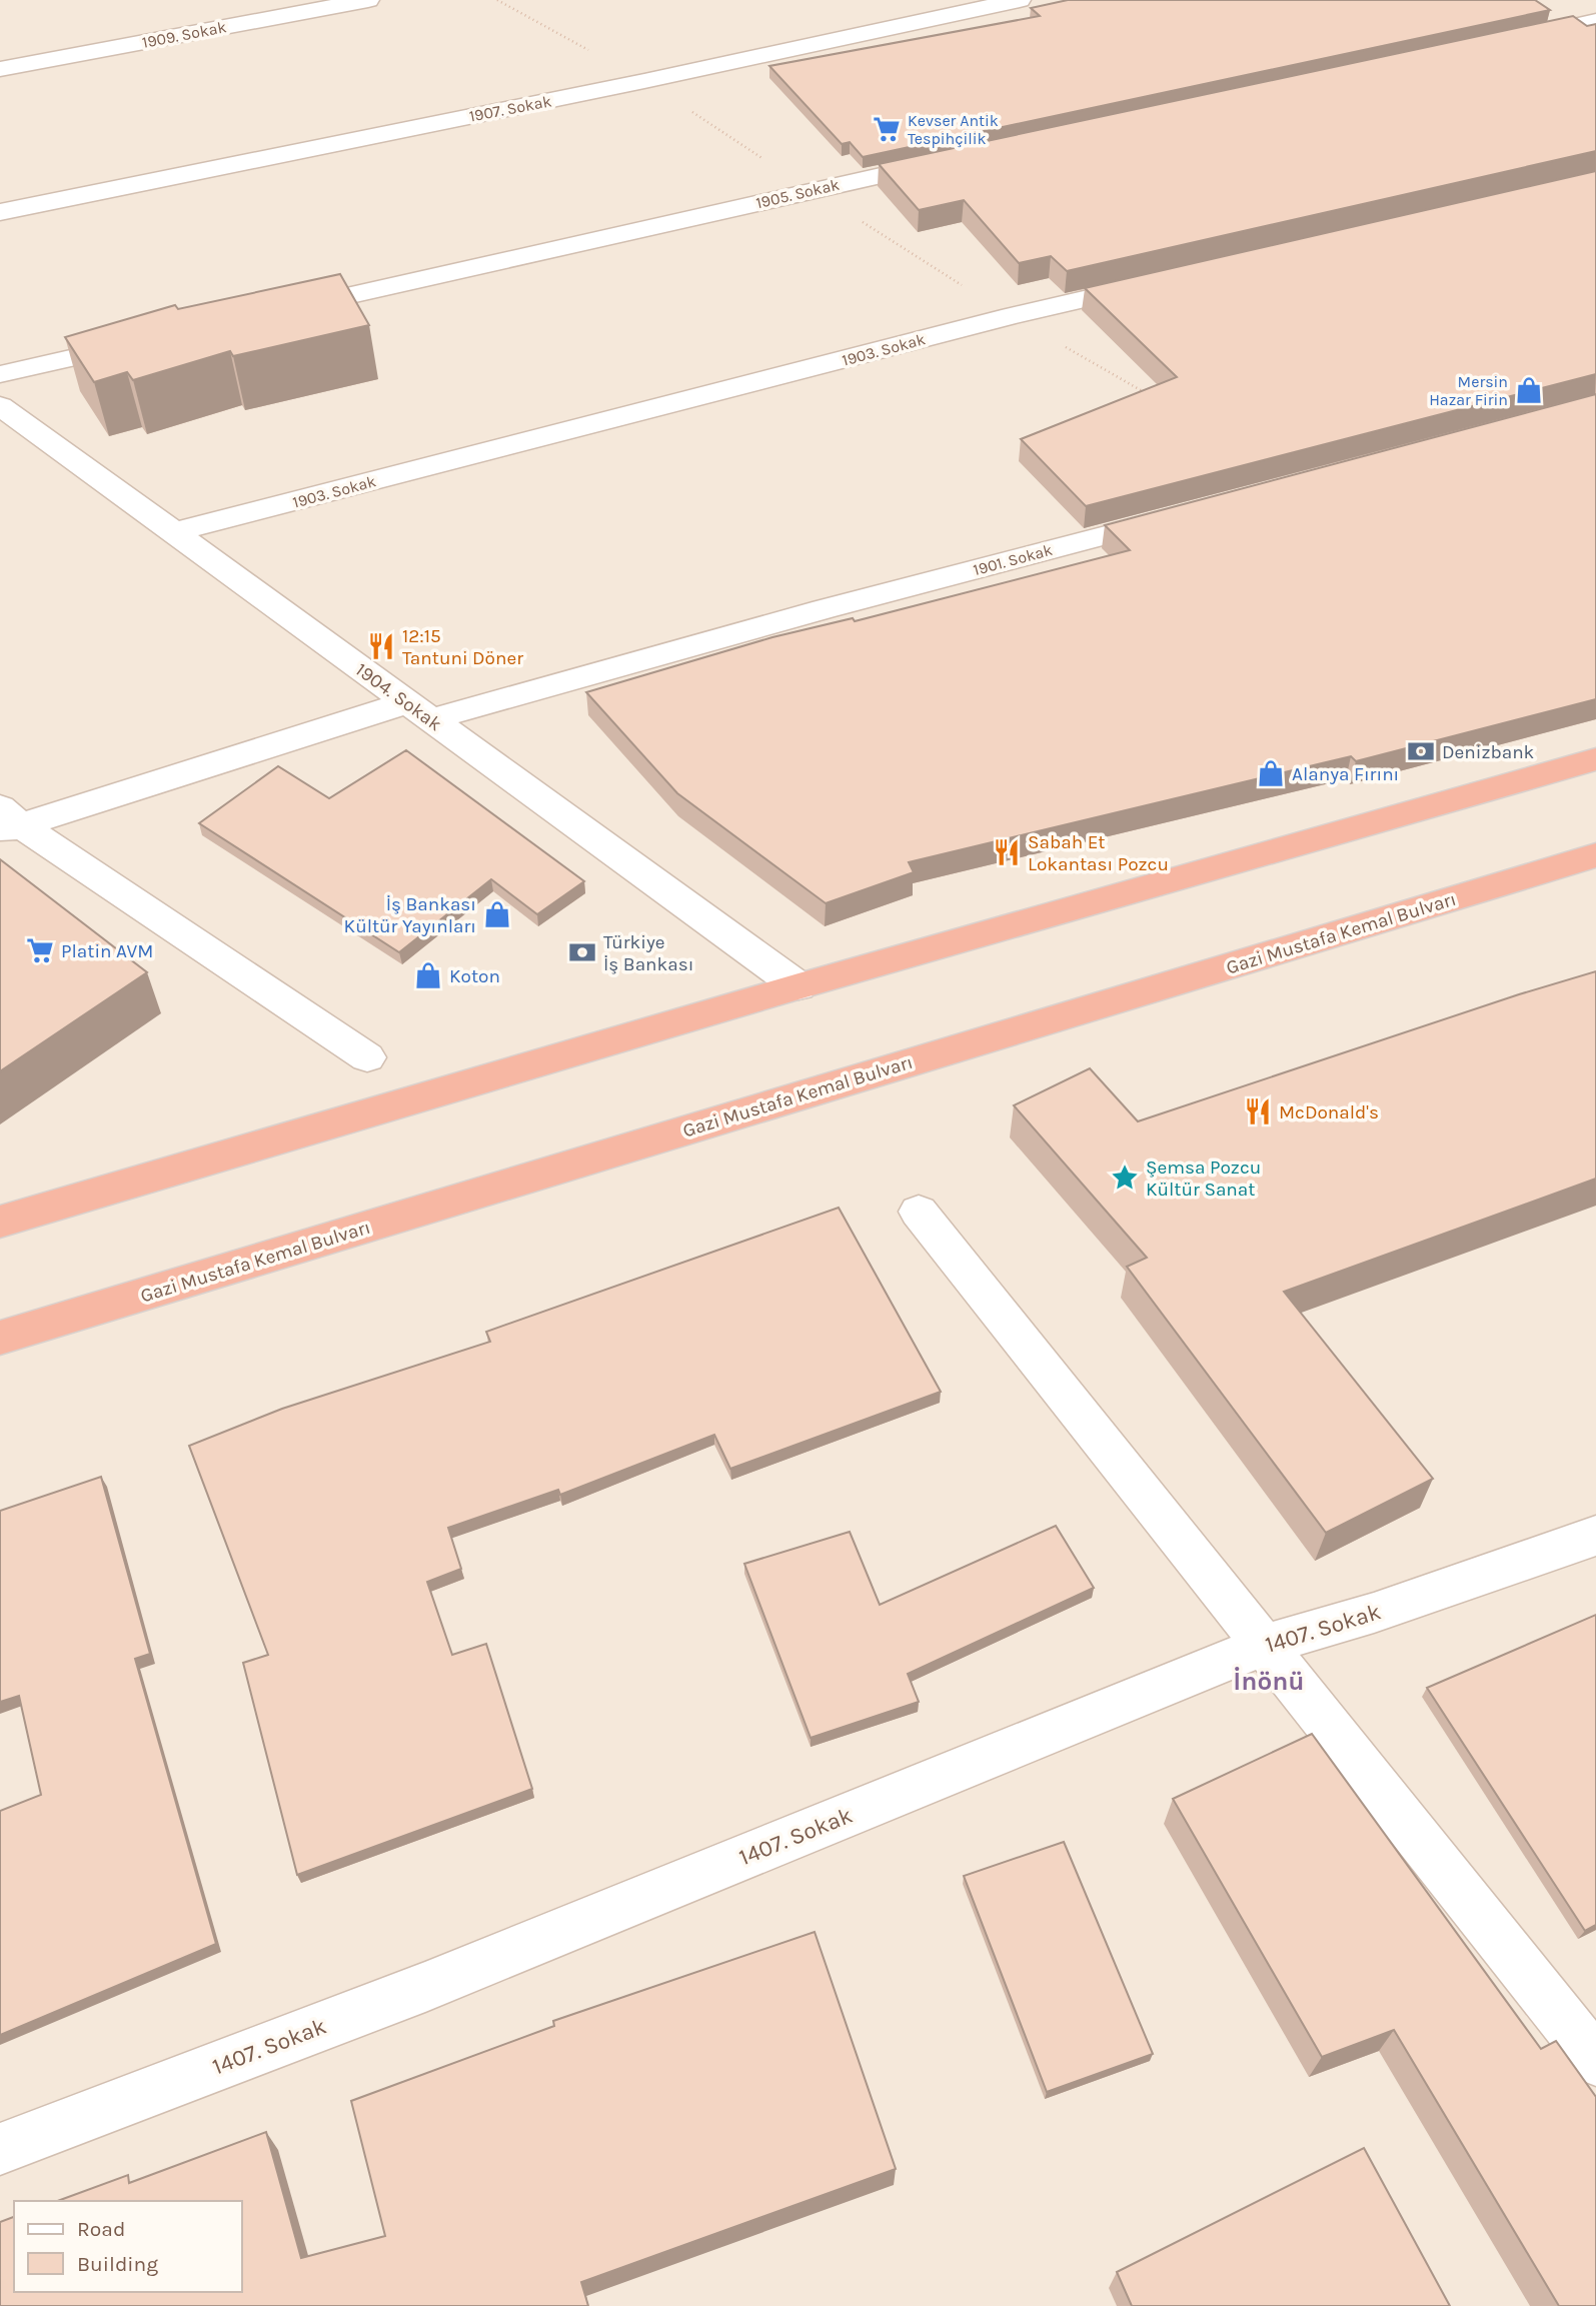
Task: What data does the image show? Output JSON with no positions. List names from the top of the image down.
{
  "streets": {
    "highway": ["Gazi Mustafa Kemal Bulvarı"],
    "street": [
      "1909. Sokak",
      "1907. Sokak",
      "1905. Sokak",
      "1903. Sokak",
      "1901. Sokak",
      "1904. Sokak",
      "1407. Sokak"
    ]
  },
  "crossings": [
    ["1903. Sokak", "1904. Sokak"],
    ["1901. Sokak", "1904. Sokak"]
  ],
  "districts": ["İnönü"],
  "places": {
    "supermarket": ["Kevser Antik Tespihçilik", "Platin AVM"],
    "shop": [
      "Mersin Hazar Firin",
      "Alanya Fırını",
      "İş Bankası Kültür Yayınları",
      "Koton"
    ],
    "restaurant": ["12:15 Tantuni Döner", "Sabah Et Lokantası Pozcu", "McDonald's"],
    "bank": ["Denizbank", "Türkiye İş Bankası"],
    "place": ["Şemsa Pozcu Kültür Sanat"]
  },
  "legend": ["Road", "Building"]
}
